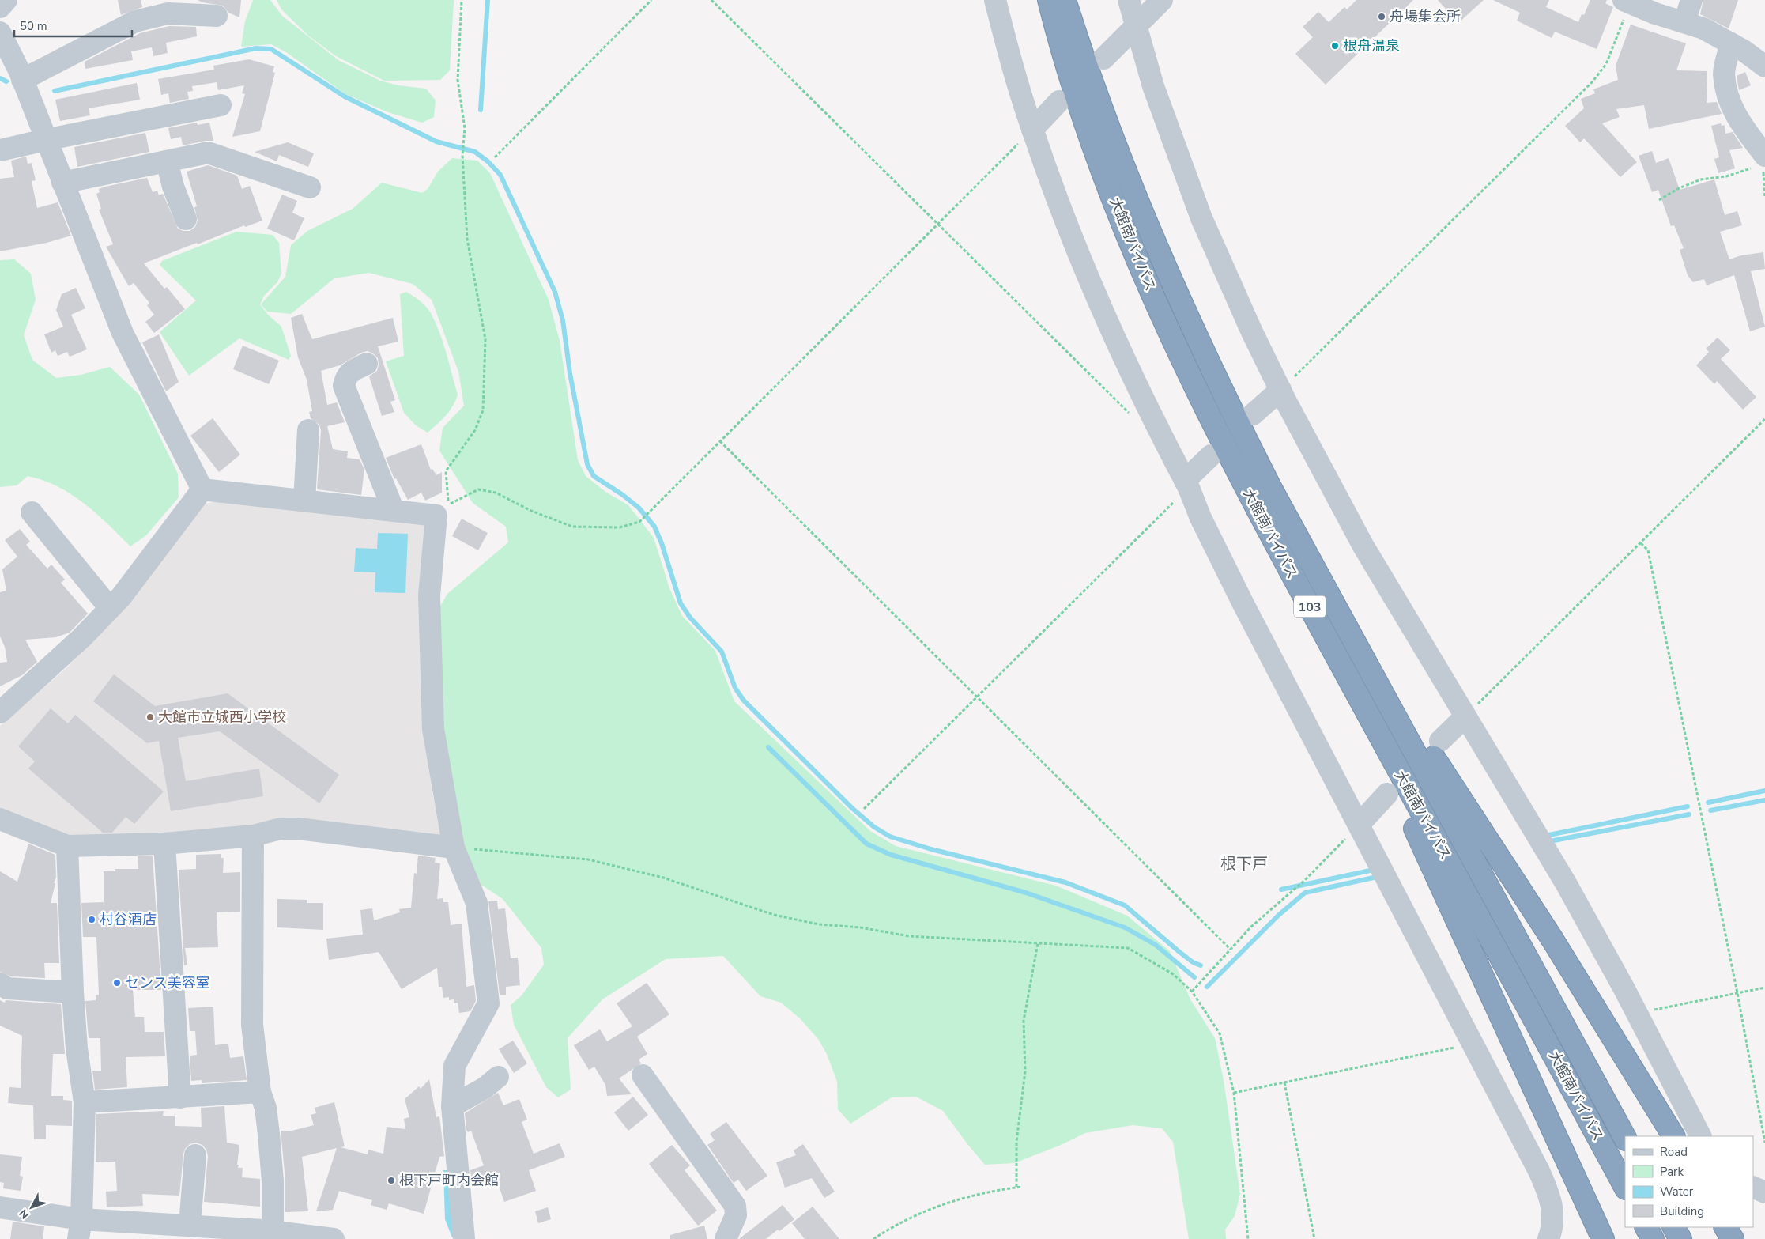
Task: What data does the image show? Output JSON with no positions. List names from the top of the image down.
{
  "streets": {
    "highway": ["大館南バイパス", "103"]
  },
  "districts": ["根下戸"],
  "places": [
    "舟場集会所",
    "根舟温泉",
    "大館市立城西小学校",
    "村谷酒店",
    "センス美容室",
    "根下戸町内会館"
  ],
  "legend": [
    "Road",
    "Park",
    "Water",
    "Building"
  ],
  "scale_bar": "50 m",
  "north": "bottom left"
}
